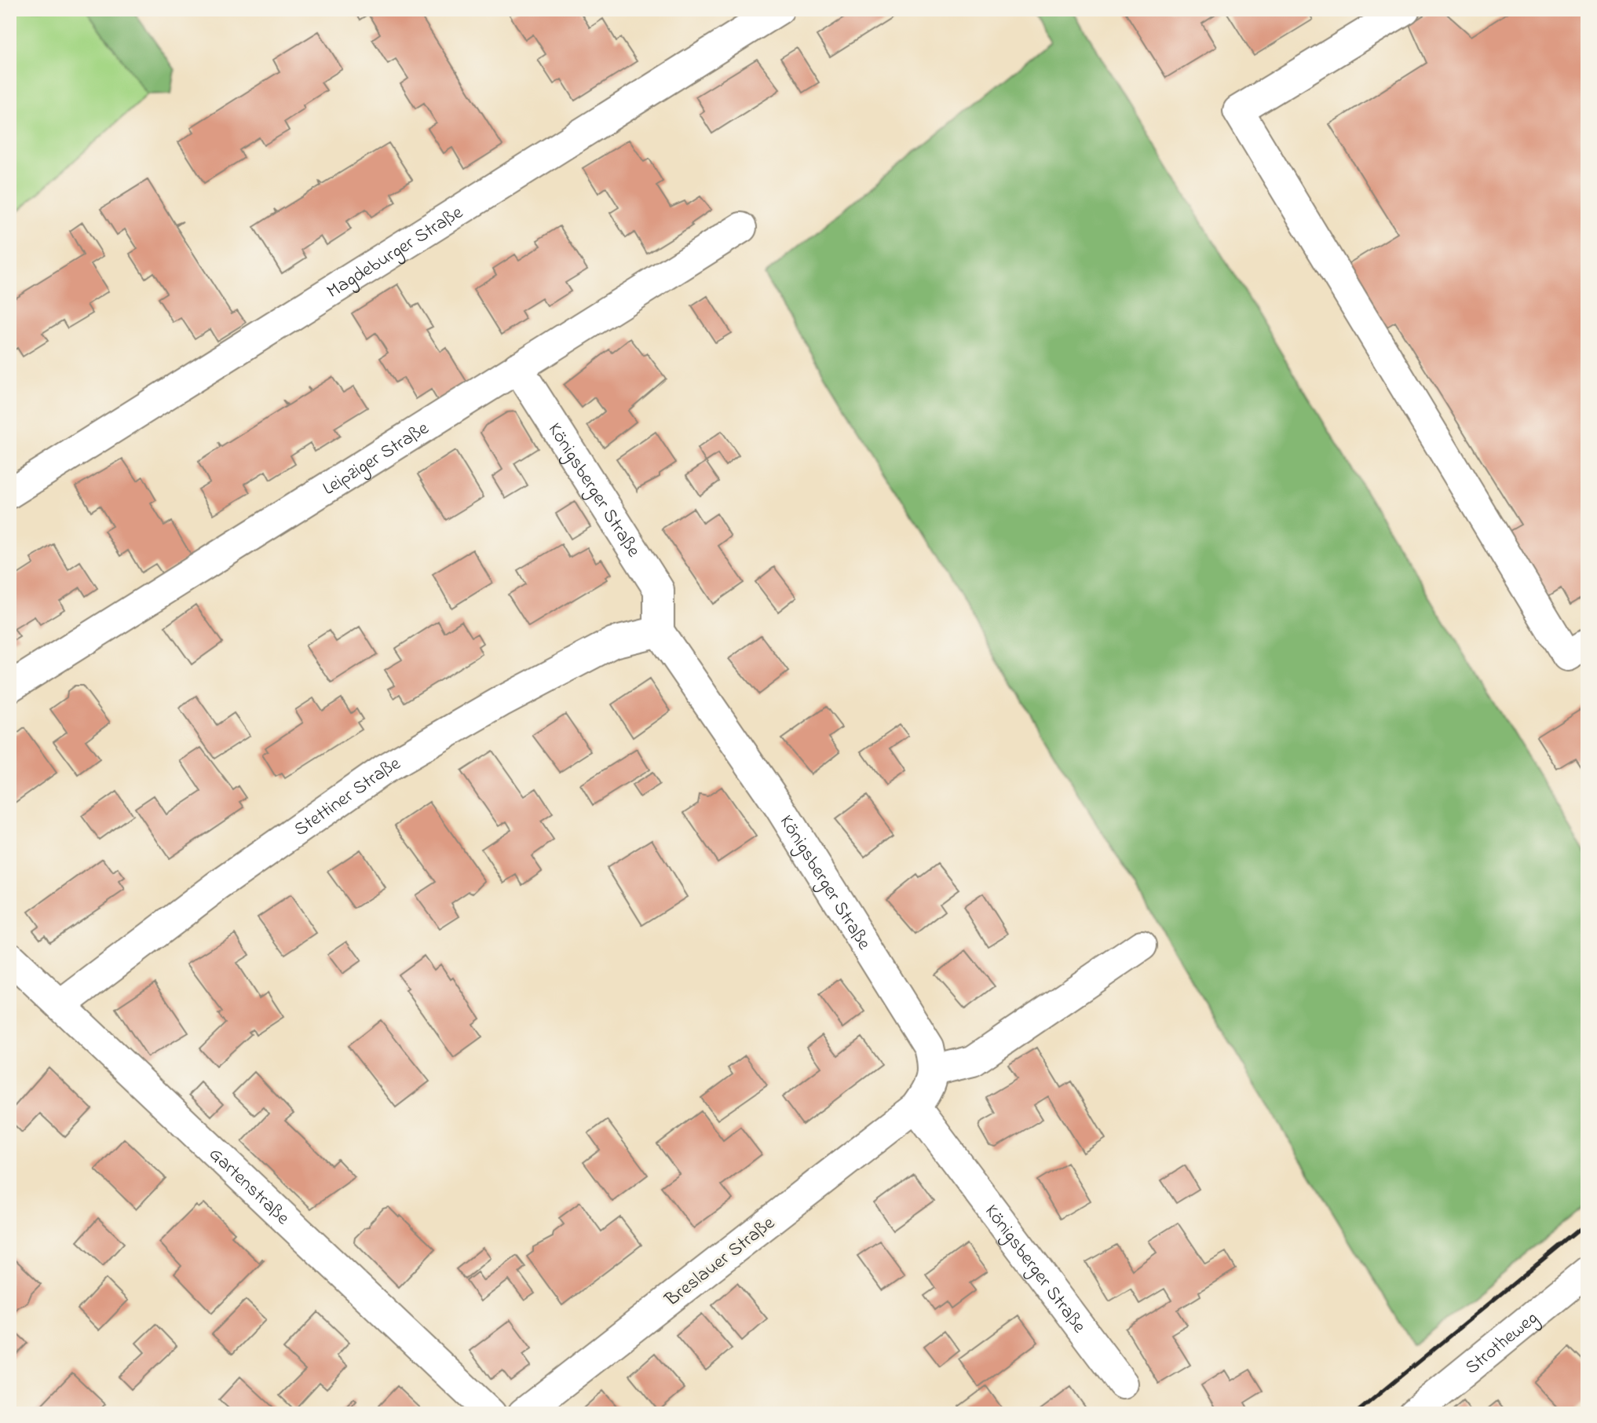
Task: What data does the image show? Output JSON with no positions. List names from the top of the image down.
{
  "streets": {
    "street": [
      "Magdeburger Straße",
      "Leipziger Straße",
      "Königsberger Straße",
      "Stettiner Straße",
      "Gartenstraße",
      "Breslauer Straße",
      "Strotheweg"
    ]
  },
  "crossings": [
    ["Leipziger Straße", "Königsberger Straße"],
    ["Königsberger Straße", "Stettiner Straße"],
    ["Königsberger Straße", "Breslauer Straße"],
    ["Stettiner Straße", "Gartenstraße"]
  ]
}
